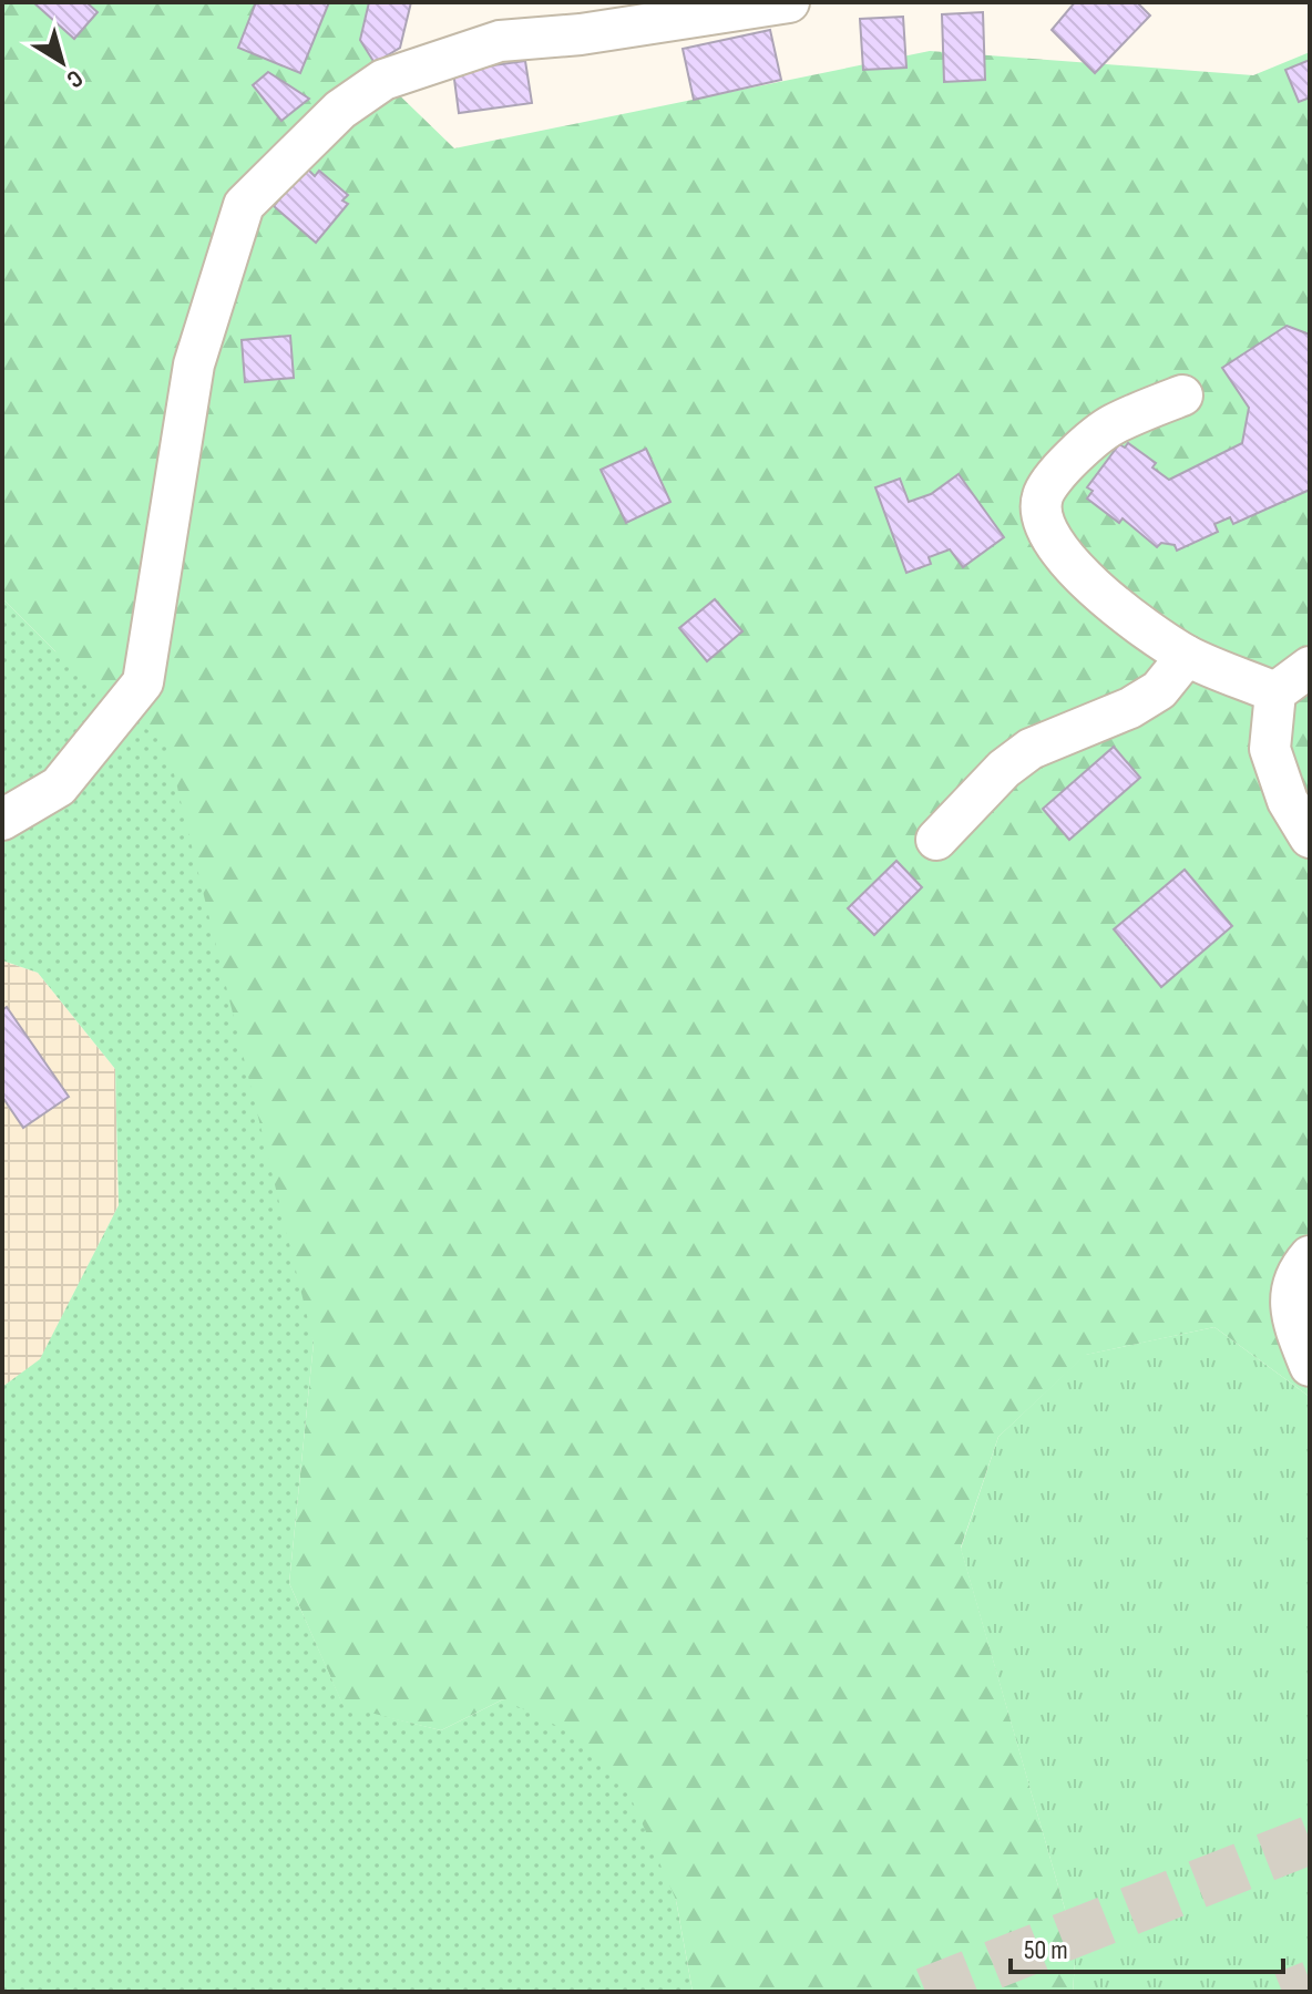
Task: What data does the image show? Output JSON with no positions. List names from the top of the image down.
{
  "scale_bar": "50 m",
  "north": "bottom right"
}
